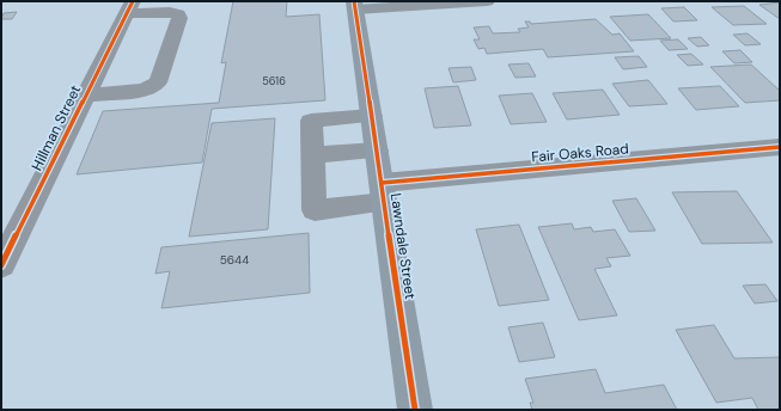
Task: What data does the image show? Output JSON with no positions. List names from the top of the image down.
{
  "streets": {
    "main road": ["Lawndale Street"],
    "street": ["Hillman Street", "Fair Oaks Road"]
  },
  "crossings": [
    ["Fair Oaks Road", "Lawndale Street"]
  ],
  "house_numbers": ["5616", "5644"]
}
